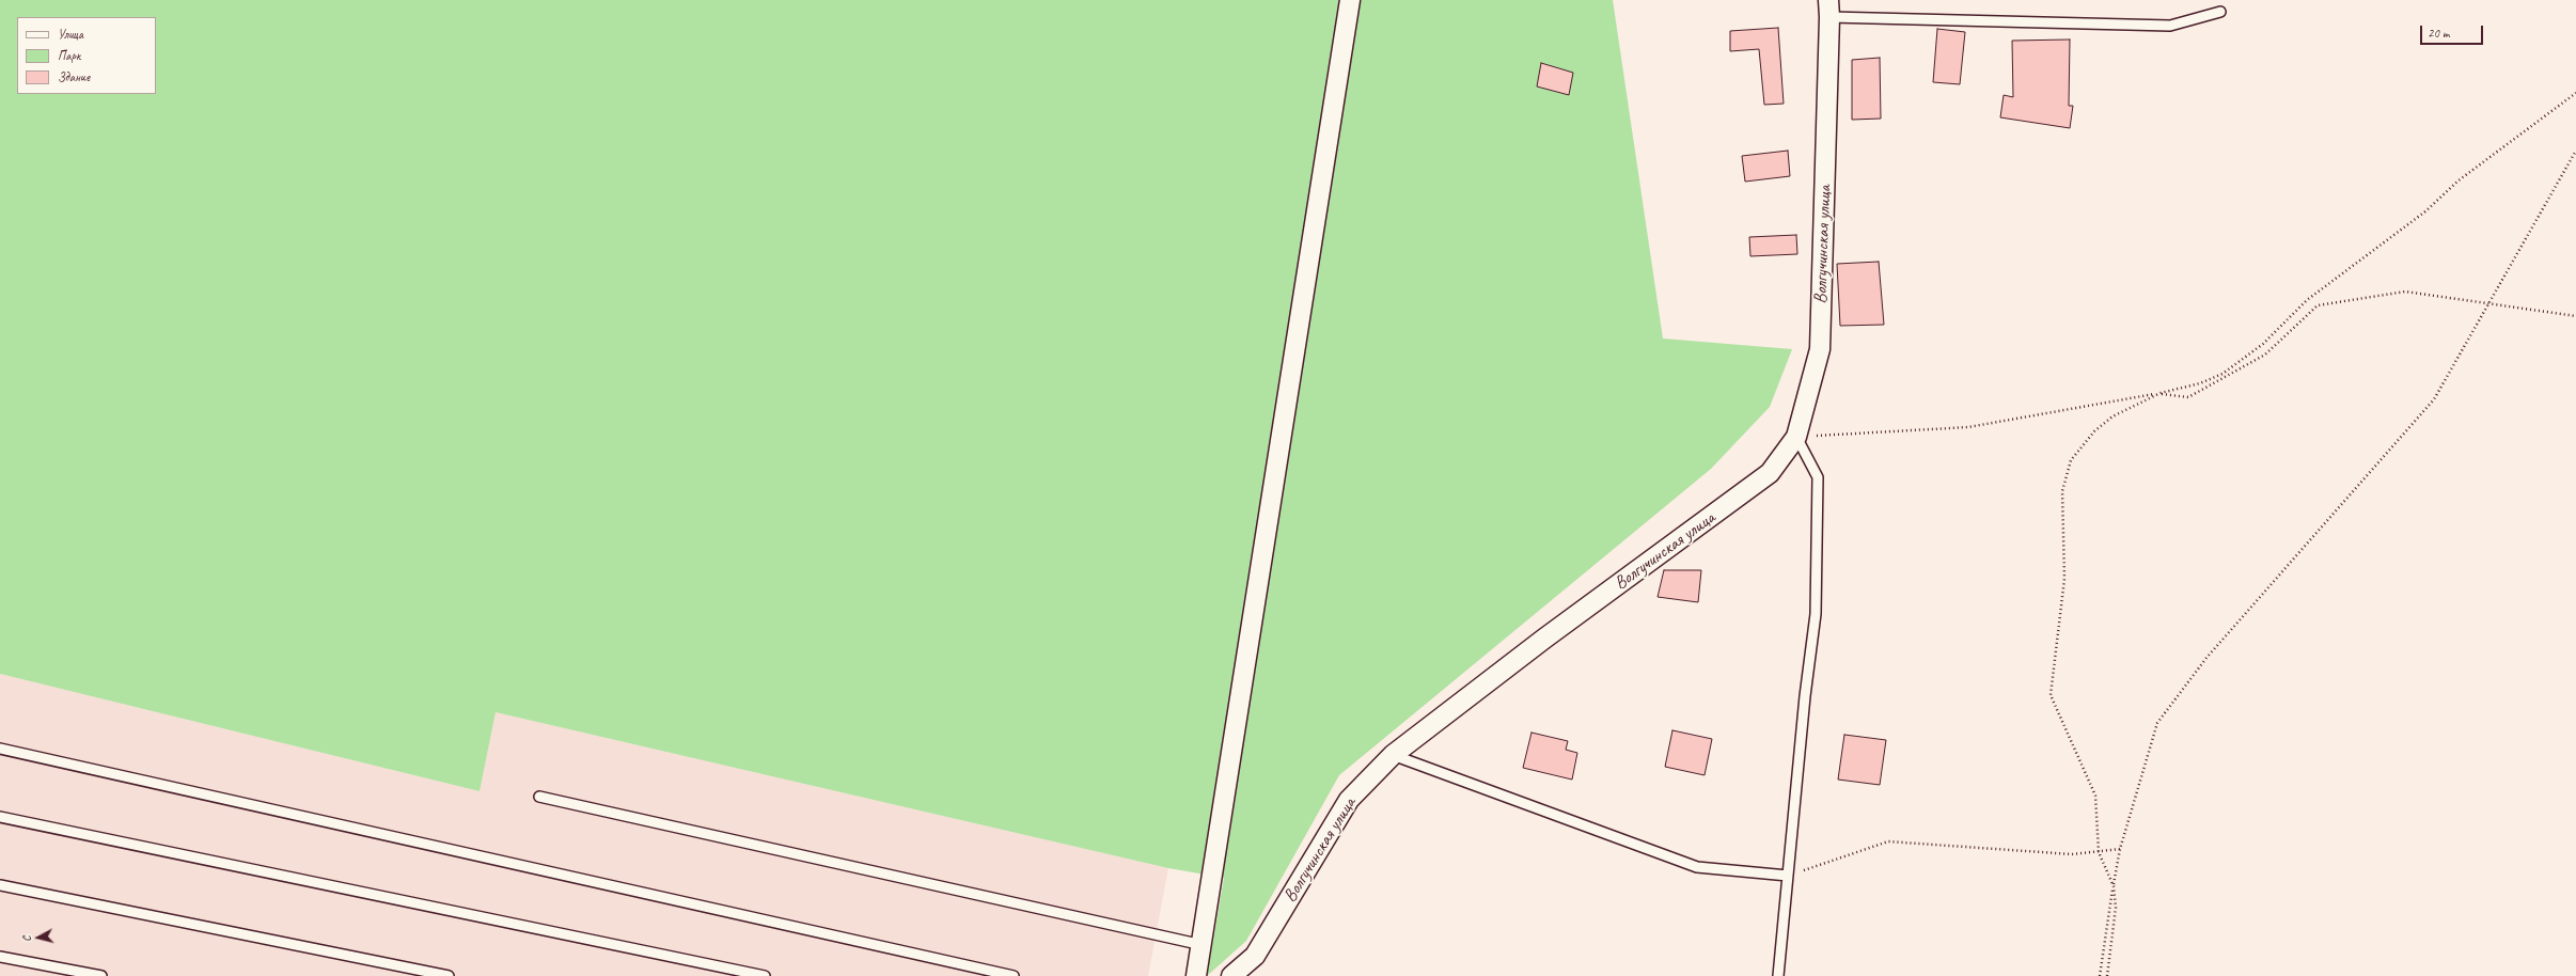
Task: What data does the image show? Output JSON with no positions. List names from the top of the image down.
{
  "streets": {
    "street": ["Волгучинская улица"]
  },
  "legend": ["Улица", "Парк", "Здание"],
  "scale_bar": "20 m",
  "north": "left"
}
